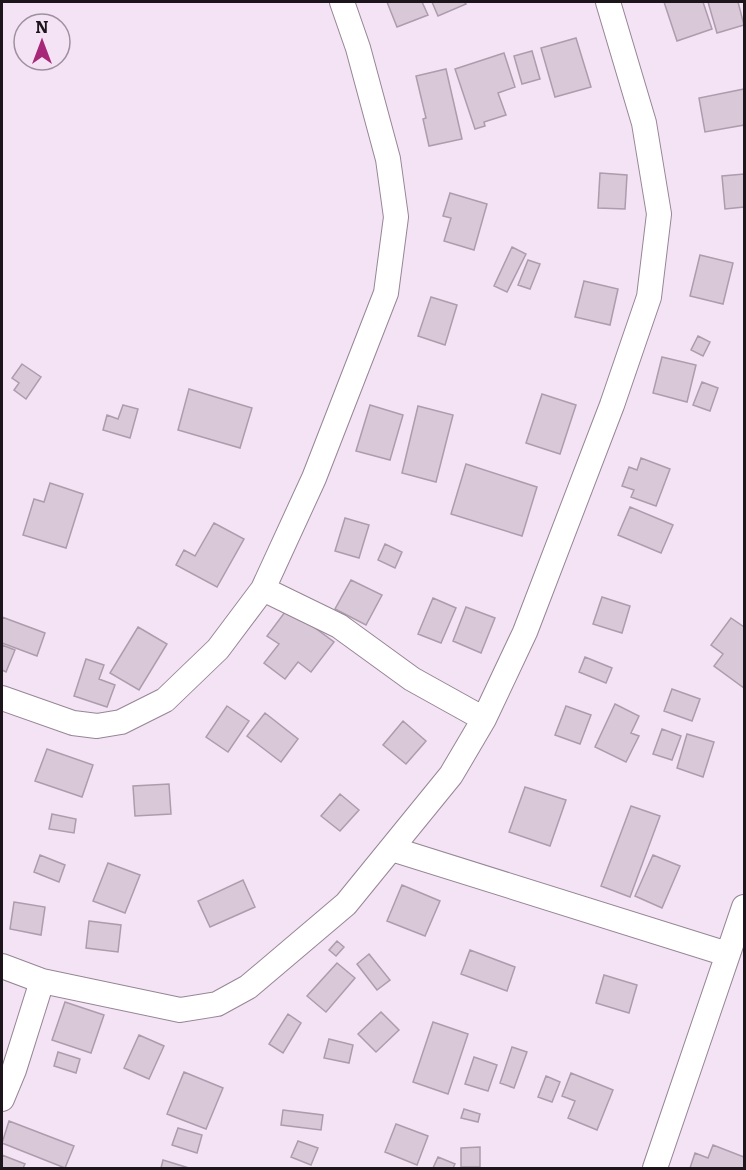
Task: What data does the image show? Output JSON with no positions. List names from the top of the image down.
{
  "north": "top"
}
